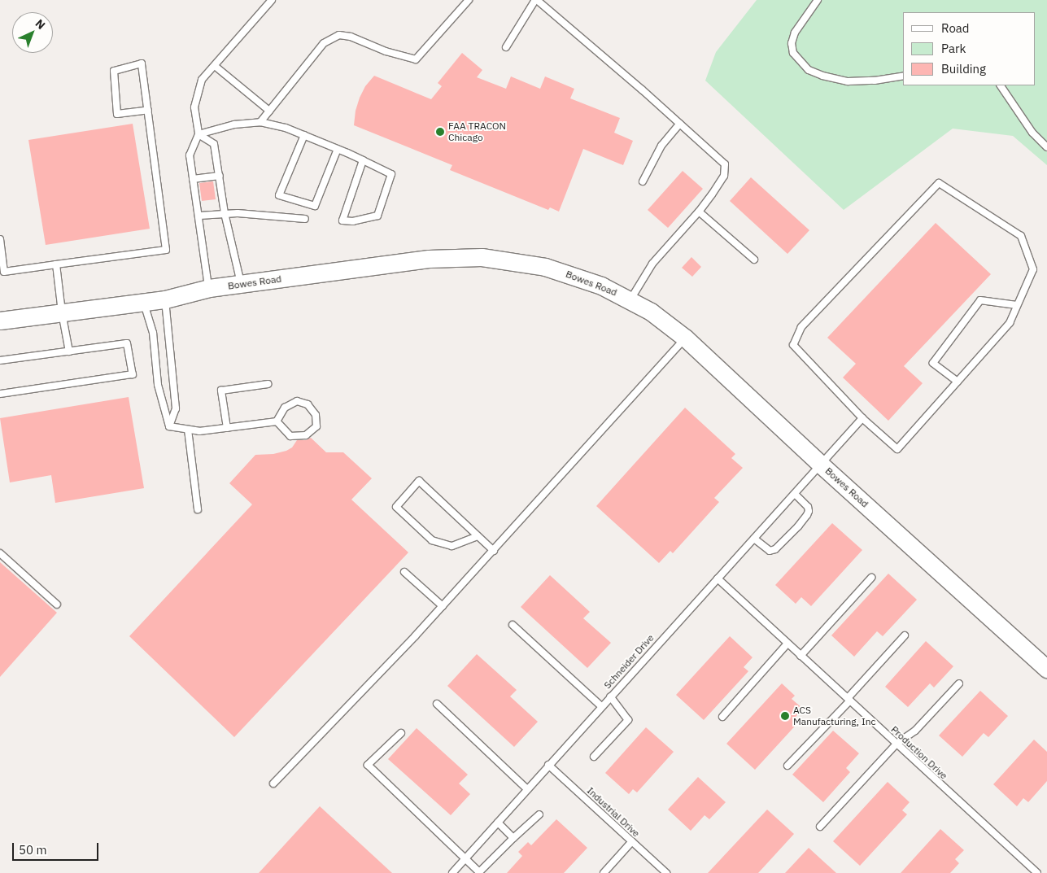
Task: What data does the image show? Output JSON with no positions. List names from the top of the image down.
{
  "streets": {
    "main road": ["Bowes Road"],
    "lane": ["Schneider Drive", "Production Drive", "Industrial Drive"]
  },
  "crossings": [
    ["Bowes Road", "Schneider Drive"],
    ["Schneider Drive", "Production Drive"],
    ["Schneider Drive", "Industrial Drive"]
  ],
  "places": ["FAA TRACON Chicago", "ACS Manufacturing, Inc"],
  "legend": ["Road", "Park", "Building"],
  "scale_bar": "50 m",
  "north": "top right"
}
